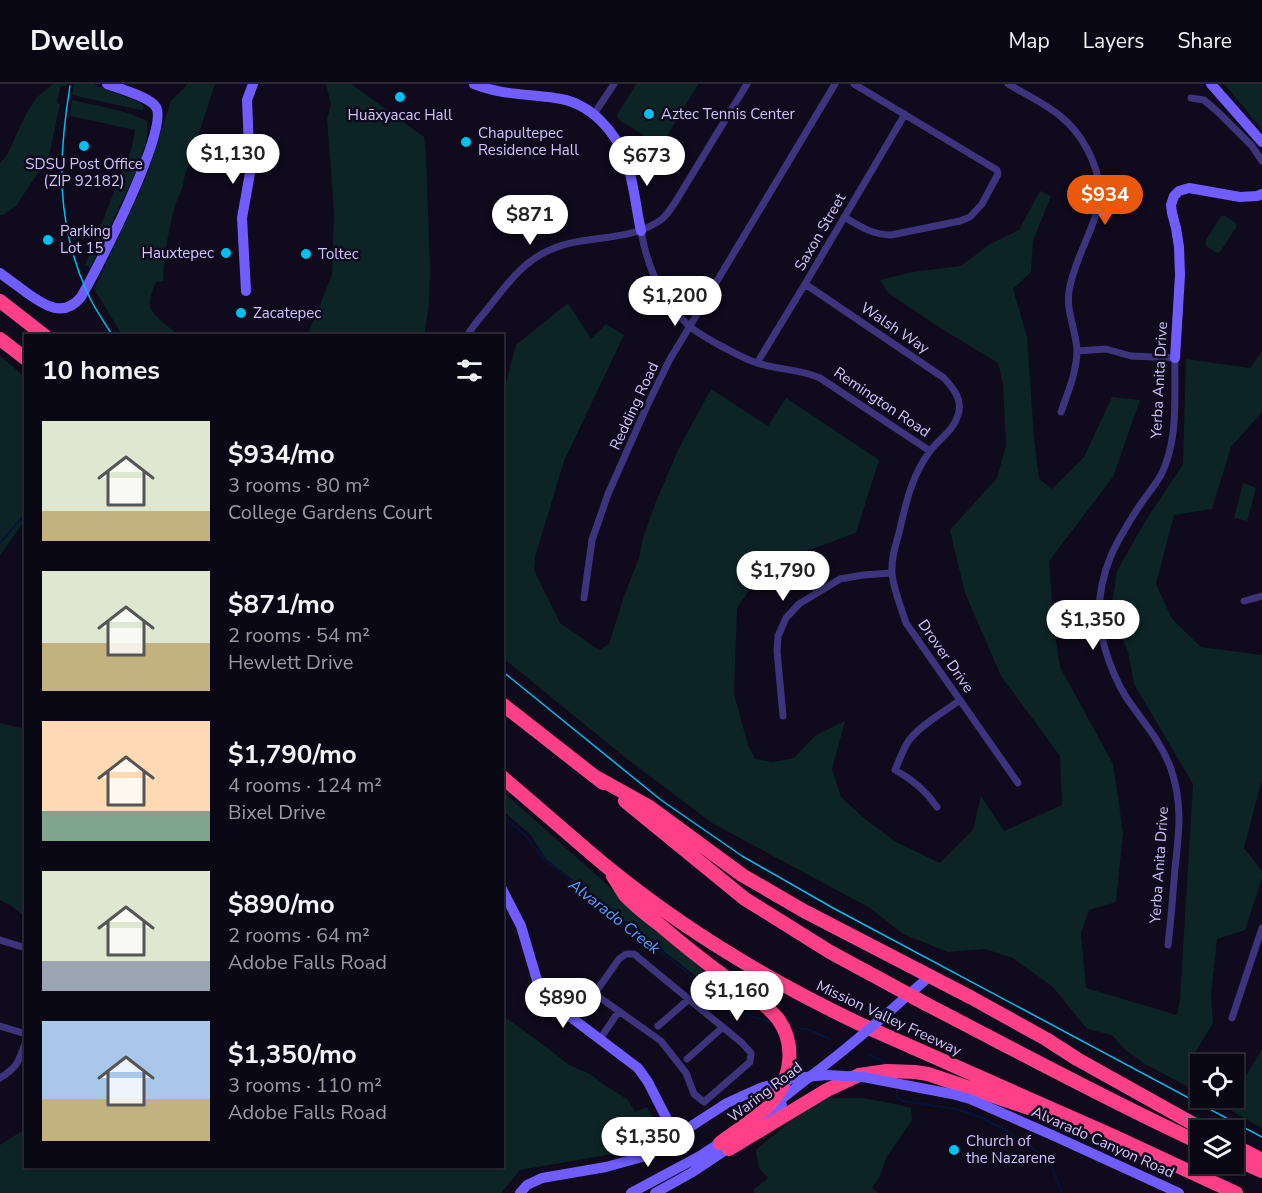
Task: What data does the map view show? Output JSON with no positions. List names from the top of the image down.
{
  "streets": {
    "highway": ["Mission Valley Freeway"],
    "street": [
      "Saxon Street",
      "Walsh Way",
      "Yerba Anita Drive",
      "Remington Road",
      "Redding Road",
      "Drover Drive",
      "Waring Road",
      "Alvarado Canyon Road"
    ]
  },
  "crossings": [
    ["Saxon Street", "Walsh Way"],
    ["Saxon Street", "Remington Road"],
    ["Walsh Way", "Drover Drive"],
    ["Remington Road", "Redding Road"],
    ["Remington Road", "Drover Drive"]
  ],
  "water": ["Alvarado Creek"],
  "places": [
    "Huāxyacac Hall",
    "Aztec Tennis Center",
    "Chapultepec Residence Hall",
    "SDSU Post Office (ZIP 92182)",
    "Parking Lot 15",
    "Hauxtepec",
    "Toltec",
    "Zacatepec",
    "Church of the Nazarene"
  ],
  "page": {
    "header": "Dwello",
    "nav": ["Map", "Layers", "Share"],
    "price": [
      "$1,130",
      "$673",
      "$934",
      "$871",
      "$1,200",
      "$1,790",
      "$1,350",
      "$1,160",
      "$890",
      "$1,350"
    ],
    "heading": "10 homes",
    "list": [
      {
        "name": "$934/mo",
        "note": "3 rooms · 80 m² · College Gardens Court"
      },
      {
        "name": "$871/mo",
        "note": "2 rooms · 54 m² · Hewlett Drive"
      },
      {
        "name": "$1,790/mo",
        "note": "4 rooms · 124 m² · Bixel Drive"
      },
      {
        "name": "$890/mo",
        "note": "2 rooms · 64 m² · Adobe Falls Road"
      },
      {
        "name": "$1,350/mo",
        "note": "3 rooms · 110 m² · Adobe Falls Road"
      }
    ]
  }
}
